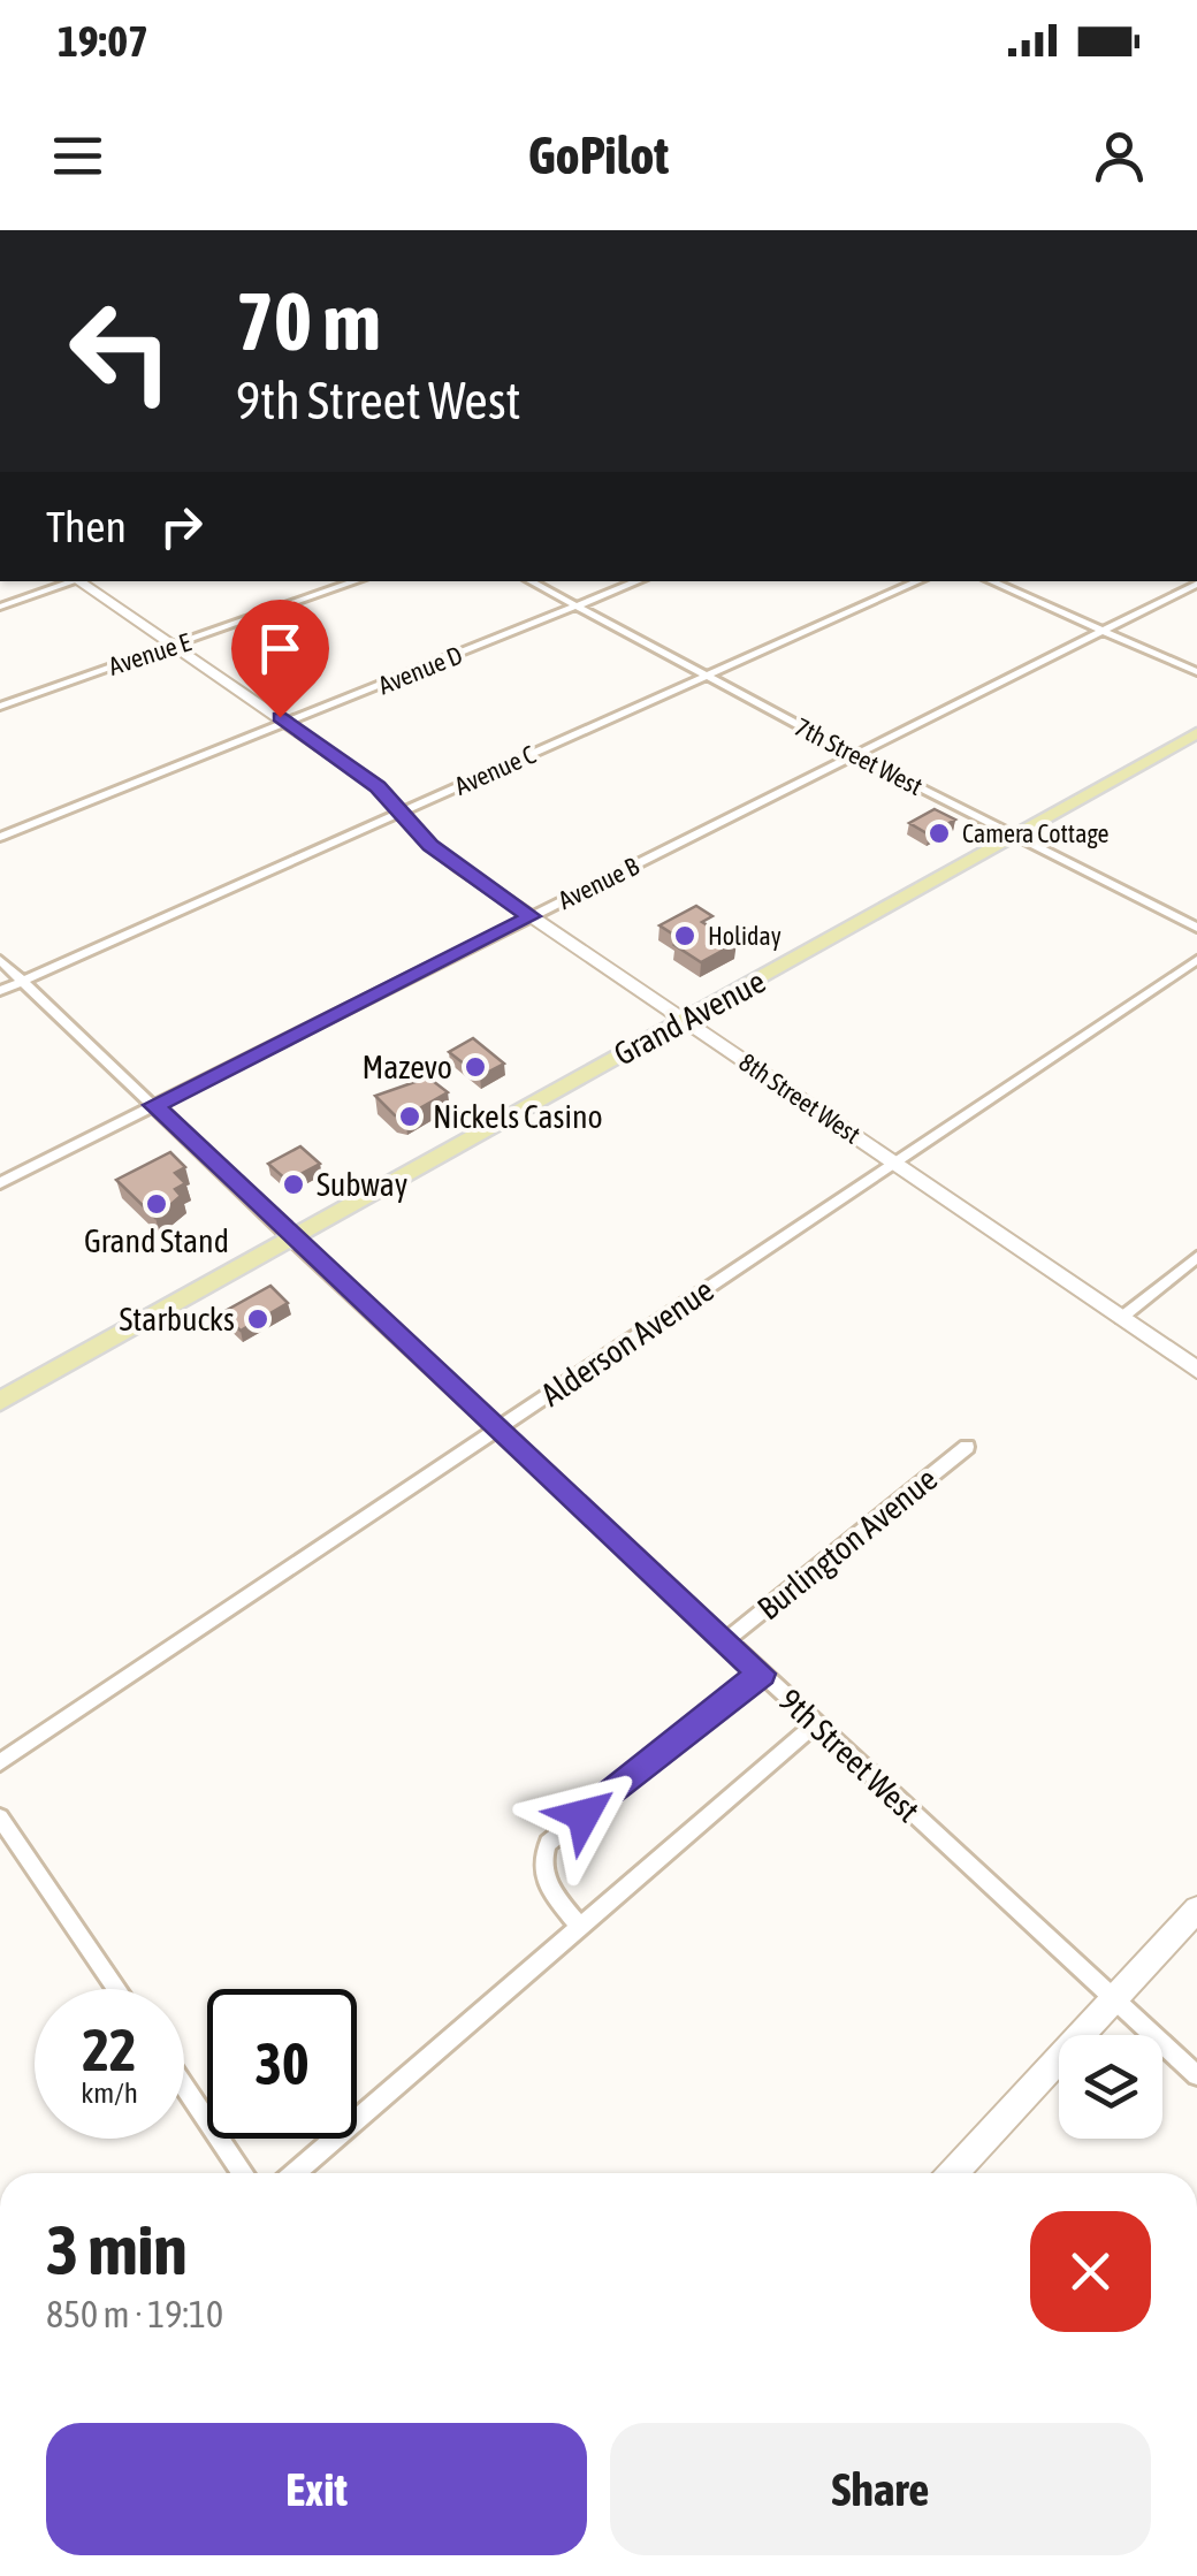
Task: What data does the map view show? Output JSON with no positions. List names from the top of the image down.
{
  "streets": {
    "main road": ["Grand Avenue"],
    "street": [
      "Avenue E",
      "Avenue D",
      "7th Street West",
      "Avenue C",
      "Avenue B",
      "8th Street West",
      "Alderson Avenue",
      "Burlington Avenue",
      "9th Street West"
    ]
  },
  "crossings": [
    ["Avenue E", "8th Street West"],
    ["Avenue D", "7th Street West"],
    ["Avenue D", "8th Street West"],
    ["7th Street West", "Avenue C"],
    ["7th Street West", "Avenue B"],
    ["7th Street West", "Grand Avenue"],
    ["Avenue C", "8th Street West"],
    ["Avenue C", "9th Street West"],
    ["Avenue B", "8th Street West"],
    ["Avenue B", "9th Street West"],
    ["Grand Avenue", "8th Street West"],
    ["Grand Avenue", "9th Street West"],
    ["8th Street West", "Alderson Avenue"],
    ["Alderson Avenue", "9th Street West"],
    ["Burlington Avenue", "9th Street West"]
  ],
  "places": [
    "Camera Cottage",
    "Holiday",
    "Mazevo",
    "Nickels Casino",
    "Subway",
    "Grand Stand",
    "Starbucks"
  ],
  "page": {
    "status": "19:07",
    "header": "GoPilot",
    "turn": ["70 m", "9th Street West"],
    "then": "Then",
    "speed": "22 km/h",
    "limit": "30",
    "heading": ["3 min", "850 m · 19:10"],
    "buttons": ["Exit", "Share"]
  }
}
